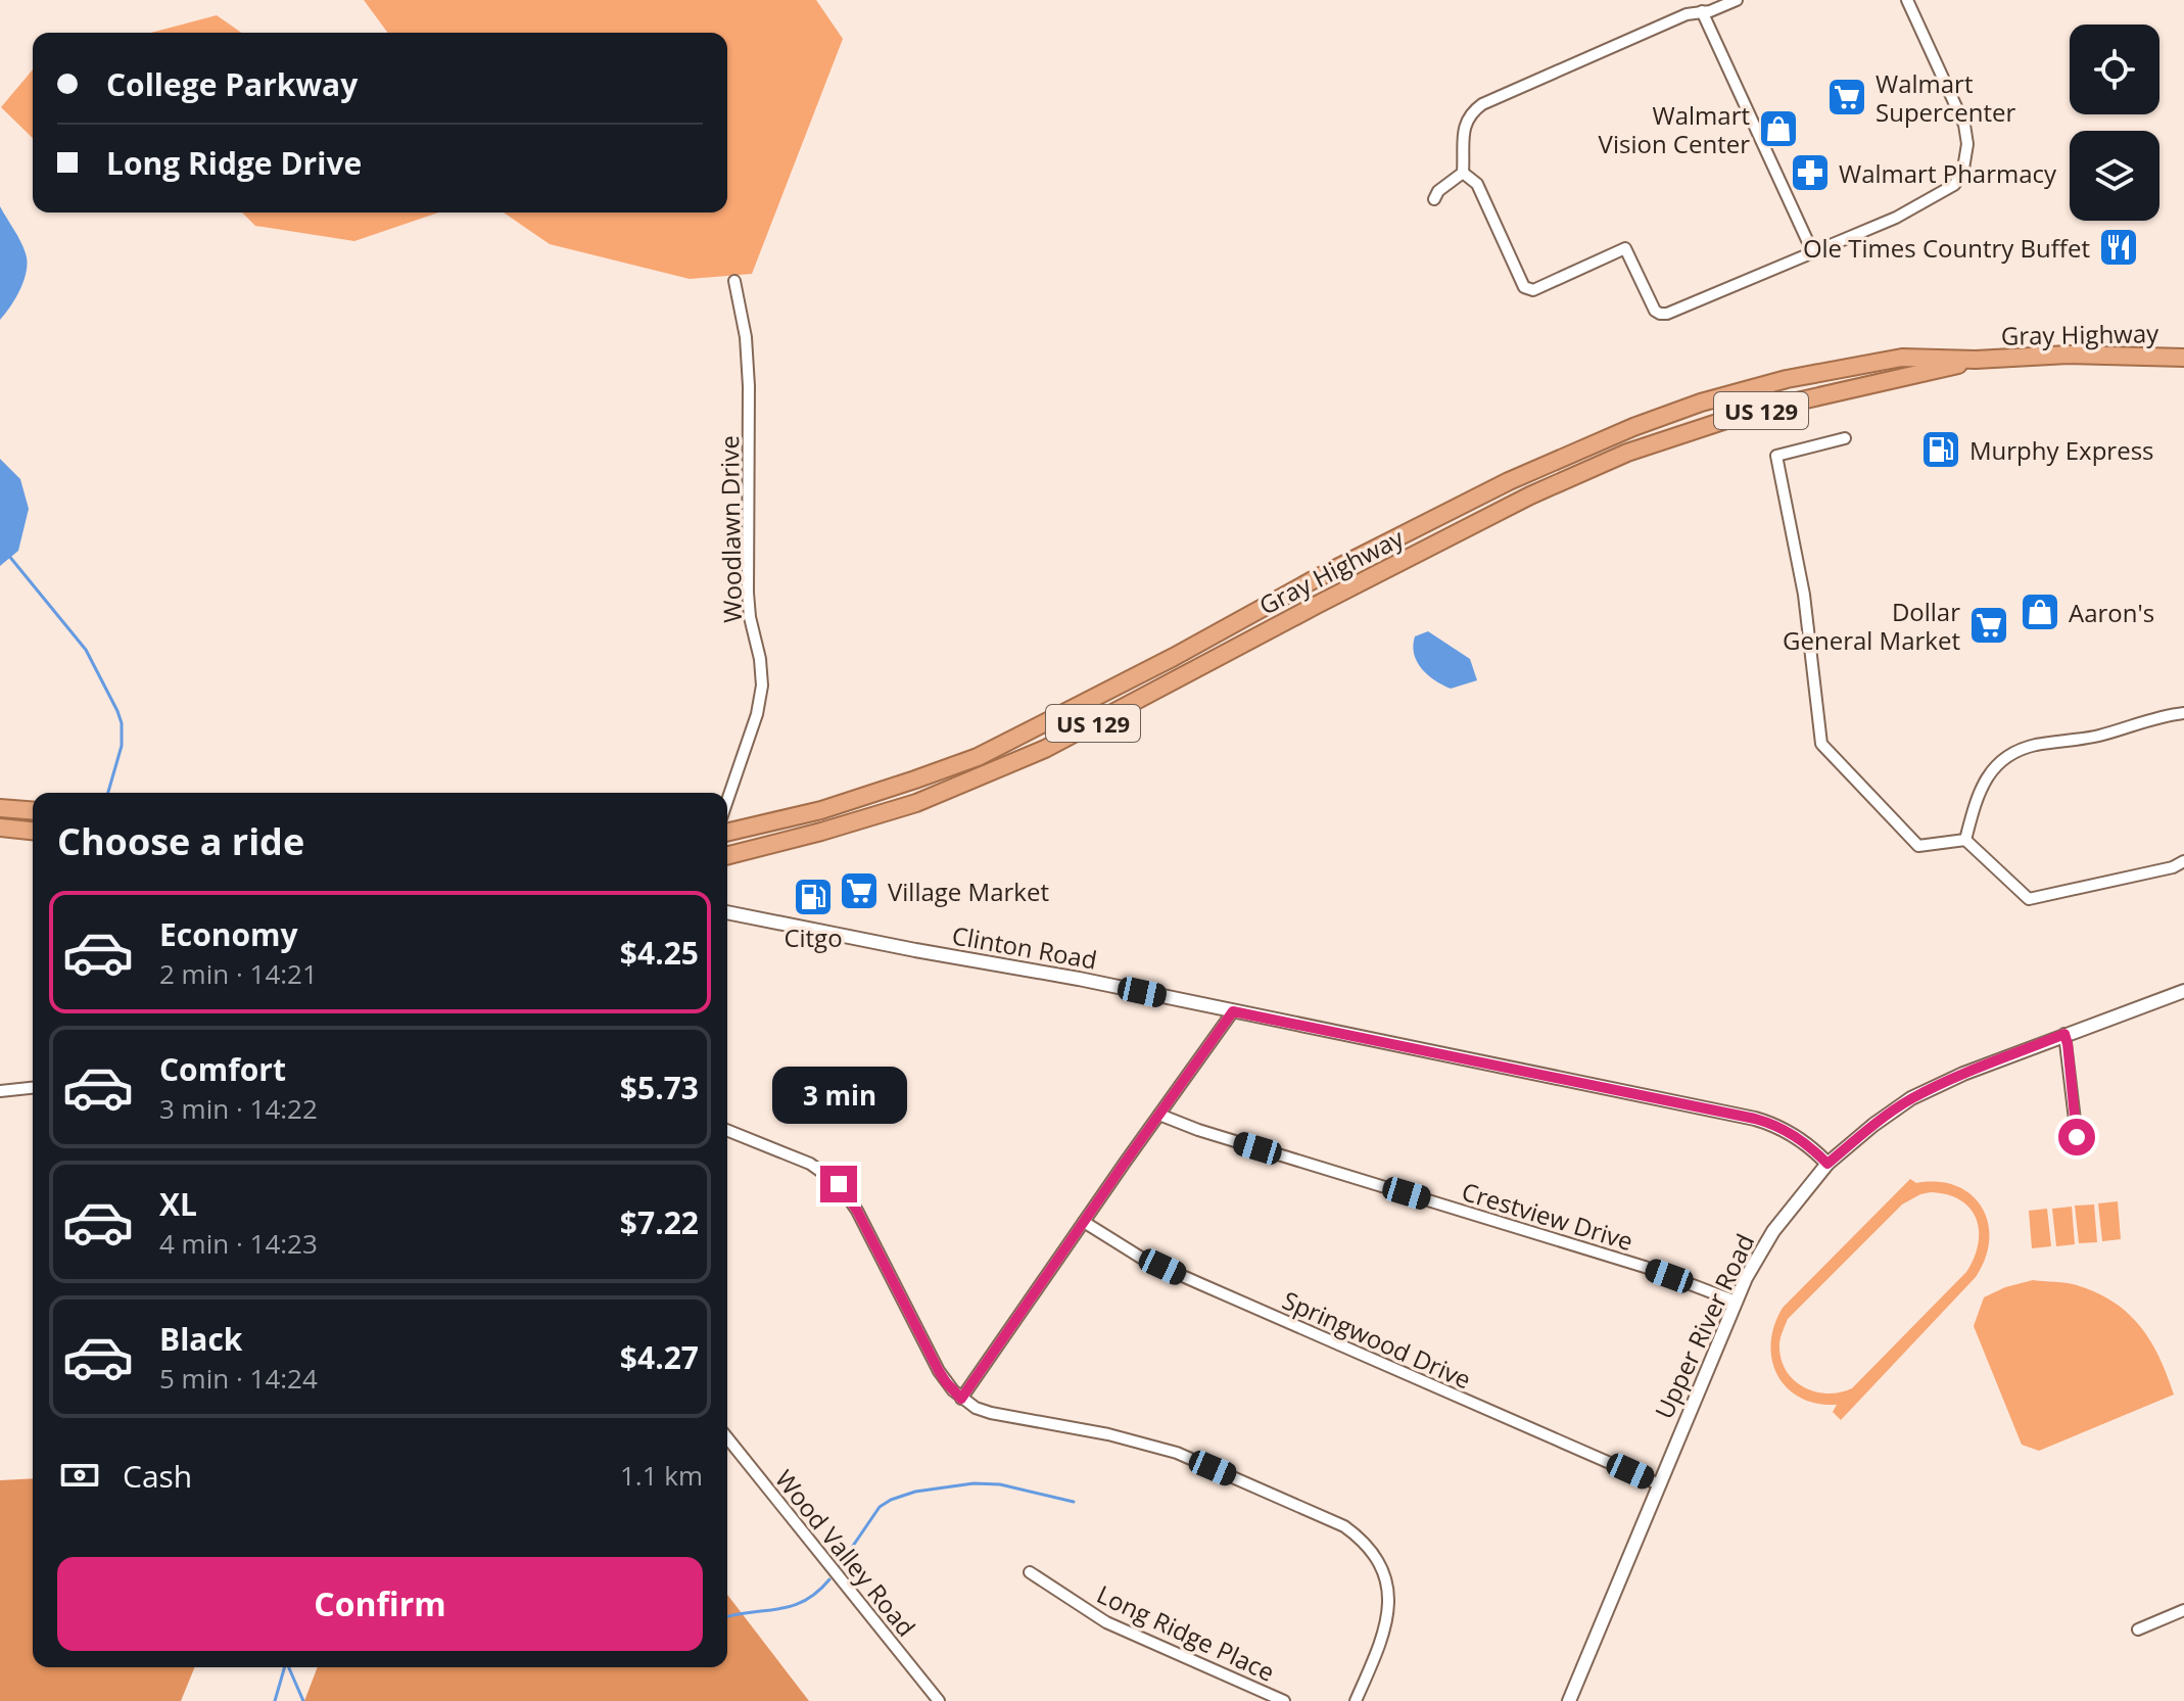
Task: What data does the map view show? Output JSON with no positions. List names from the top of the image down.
{
  "streets": {
    "highway": ["Gray Highway", "US 129"],
    "street": [
      "Woodlawn Drive",
      "Clinton Road",
      "Crestview Drive",
      "Upper River Road",
      "Springwood Drive",
      "Wood Valley Road",
      "Long Ridge Place"
    ]
  },
  "crossings": [
    ["Clinton Road", "Upper River Road"],
    ["Crestview Drive", "Upper River Road"],
    ["Upper River Road", "Springwood Drive"]
  ],
  "places": {
    "supermarket": ["Walmart Supercenter", "Dollar General Market", "Village Market"],
    "shop": ["Walmart Vision Center", "Aaron's"],
    "pharmacy": ["Walmart Pharmacy"],
    "restaurant": ["Ole Times Country Buffet"],
    "fuel station": ["Murphy Express", "Citgo"]
  },
  "page": {
    "banner": ["College Parkway", "Long Ridge Drive"],
    "heading": "Choose a ride",
    "list": [
      {
        "name": "Economy",
        "note": "2 min · 14:21",
        "value": "$4.25"
      },
      {
        "name": "Comfort",
        "note": "3 min · 14:22",
        "value": "$5.73"
      },
      {
        "name": "XL",
        "note": "4 min · 14:23",
        "value": "$7.22"
      },
      {
        "name": "Black",
        "note": "5 min · 14:24",
        "value": "$4.27"
      }
    ],
    "bubble": "3 min",
    "pay": ["Cash", "1.1 km"],
    "buttons": "Confirm"
  }
}
